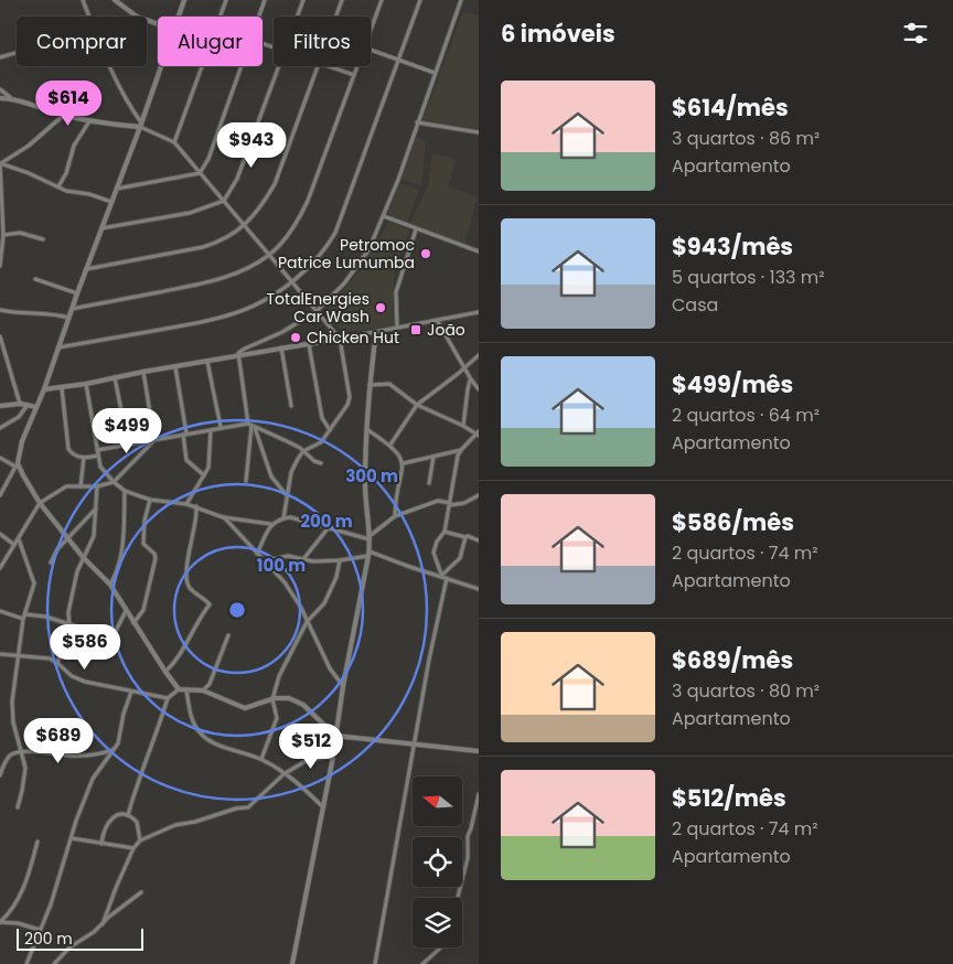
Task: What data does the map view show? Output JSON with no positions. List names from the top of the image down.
{
  "places": {
    "other": ["Petromoc Patrice Lumumba", "TotalEnergies Car Wash", "Chicken Hut"],
    "transit": ["João"]
  },
  "scale_bar": "200 m",
  "north": "left",
  "page": {
    "heading": "6 imóveis",
    "chip": ["Comprar", "Alugar", "Filtros"],
    "list": [
      {
        "name": "$614/mês",
        "note": "3 quartos · 86 m² · Apartamento"
      },
      {
        "name": "$943/mês",
        "note": "5 quartos · 133 m² · Casa"
      },
      {
        "name": "$499/mês",
        "note": "2 quartos · 64 m² · Apartamento"
      },
      {
        "name": "$586/mês",
        "note": "2 quartos · 74 m² · Apartamento"
      },
      {
        "name": "$689/mês",
        "note": "3 quartos · 80 m² · Apartamento"
      },
      {
        "name": "$512/mês",
        "note": "2 quartos · 74 m² · Apartamento"
      }
    ],
    "price": [
      "$614",
      "$943",
      "$499",
      "$586",
      "$689",
      "$512"
    ],
    "scale": "200 m"
  },
  "rings": ["300 m", "200 m", "100 m"]
}
